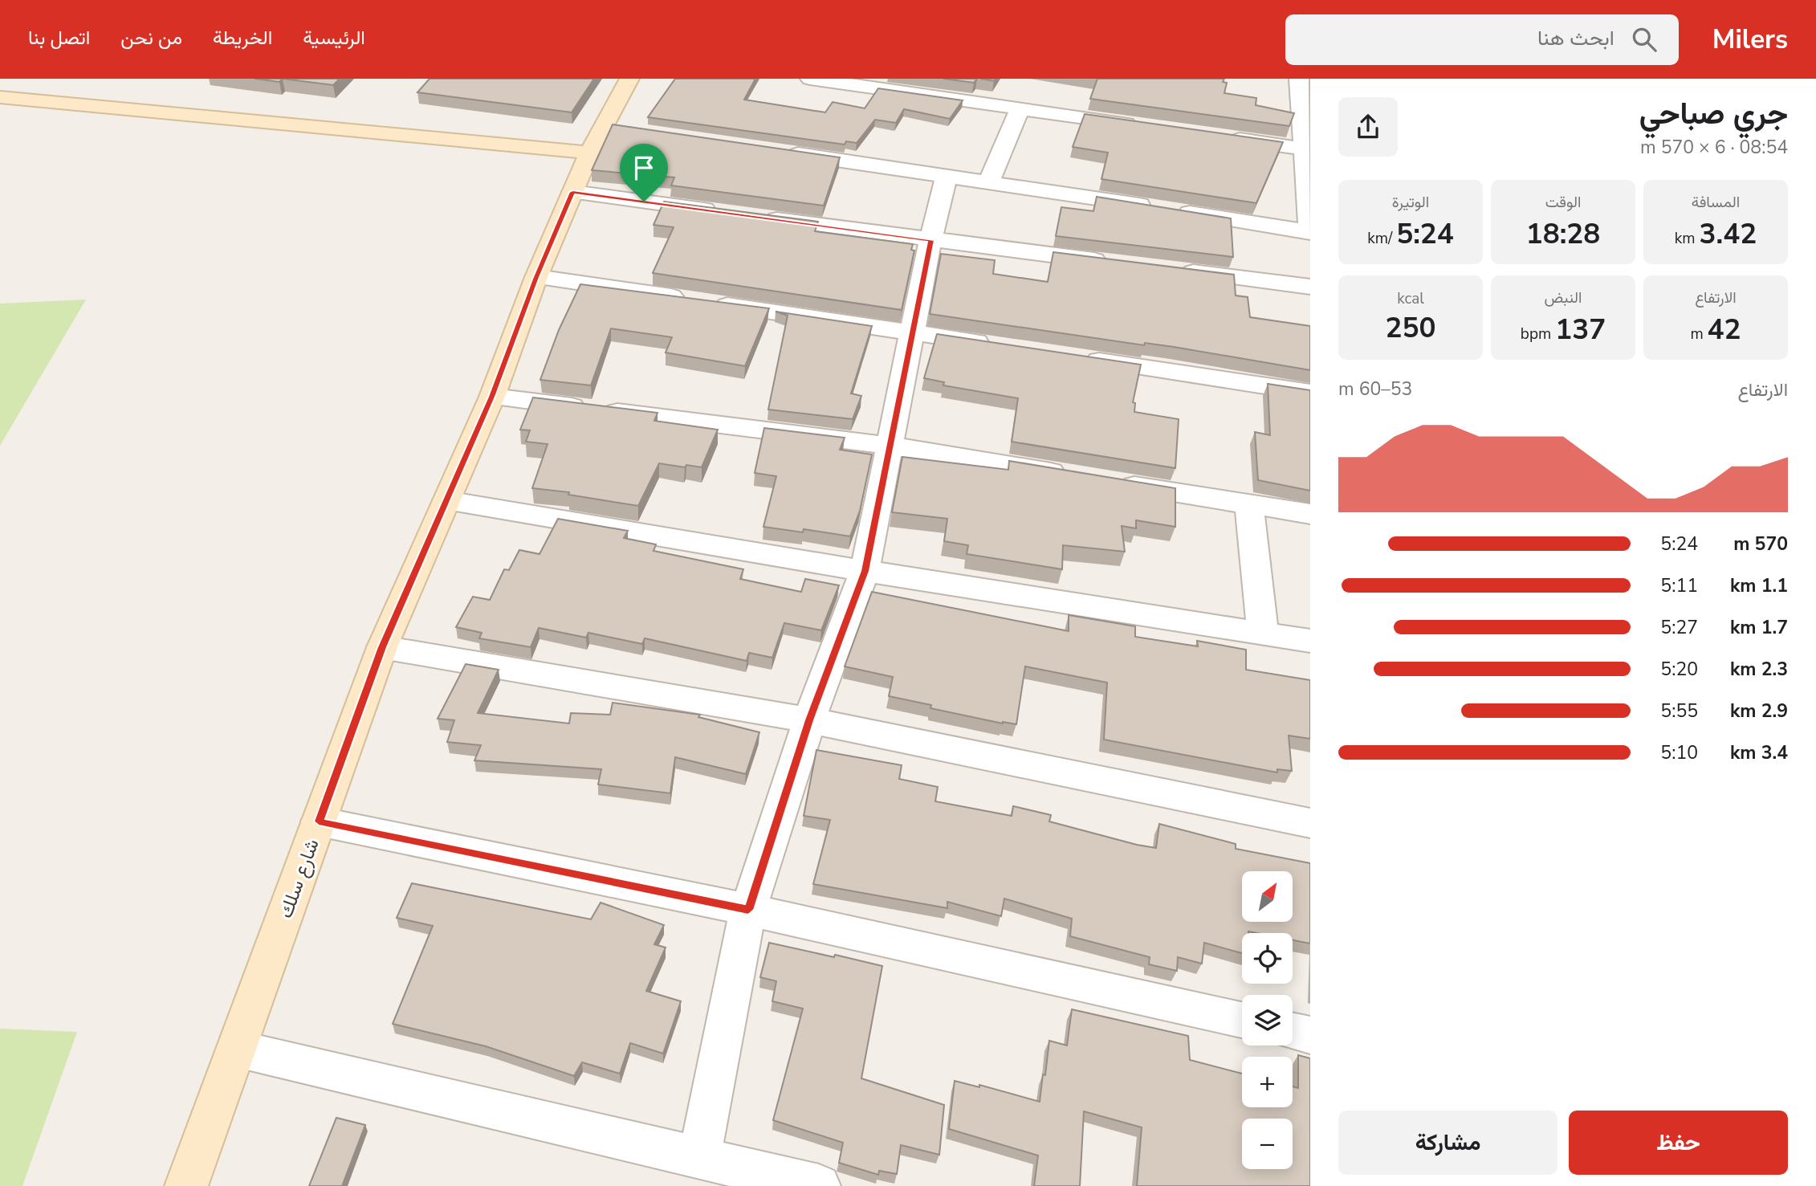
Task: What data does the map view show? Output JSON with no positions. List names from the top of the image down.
{
  "streets": {
    "street": ["شارع سلك"]
  },
  "north": "top right",
  "page": {
    "header": "Milers",
    "search": "ابحث هنا",
    "nav": [
      "الرئيسية",
      "الخريطة",
      "من نحن",
      "اتصل بنا"
    ],
    "heading": ["جري صباحي", "08:54 · 6 × 570 m"],
    "stats": [
      ["المسافة", "3.42 km"],
      ["الوقت", "18:28"],
      ["الوتيرة", "5:24 /km"],
      ["الارتفاع", "42 m"],
      ["النبض", "137 bpm"],
      ["kcal", "250"]
    ],
    "chart": ["الارتفاع", "53–60 m"],
    "list": [
      {
        "name": "570 m",
        "note": "5:24"
      },
      {
        "name": "1.1 km",
        "note": "5:11"
      },
      {
        "name": "1.7 km",
        "note": "5:27"
      },
      {
        "name": "2.3 km",
        "note": "5:20"
      },
      {
        "name": "2.9 km",
        "note": "5:55"
      },
      {
        "name": "3.4 km",
        "note": "5:10"
      }
    ],
    "map_buttons": ["+", "−"],
    "buttons": ["حفظ", "مشاركة"]
  }
}
